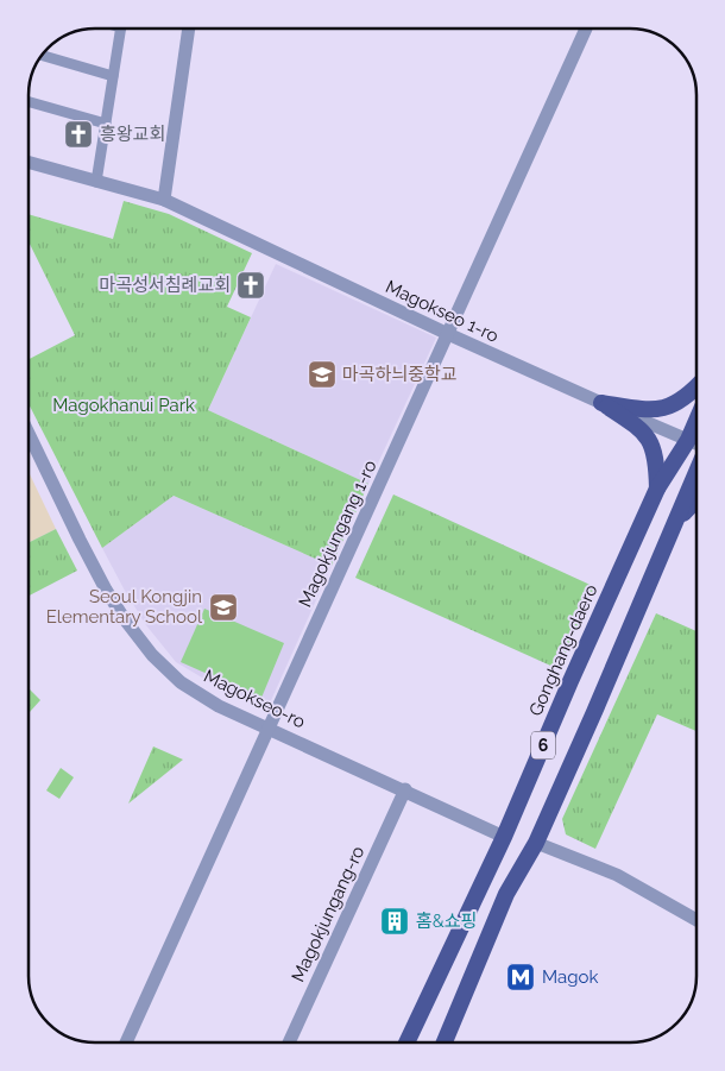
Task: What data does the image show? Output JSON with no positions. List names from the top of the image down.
{
  "streets": {
    "main road": ["Gonghang-daero", "6"],
    "street": [
      "Magokseo 1-ro",
      "Magokjungang 1-ro",
      "Magokseo-ro",
      "Magokjungang-ro"
    ]
  },
  "crossings": [
    ["Magokseo 1-ro", "Magokjungang 1-ro"],
    ["Magokseo 1-ro", "Gonghang-daero"],
    ["Magokseo 1-ro", "6"],
    ["Magokjungang 1-ro", "Magokseo-ro"],
    ["Gonghang-daero", "Magokseo-ro"],
    ["Gonghang-daero", "6"],
    ["Magokseo-ro", "Magokjungang-ro"]
  ],
  "parks": ["Magokhanui Park"],
  "places": {
    "church": ["흥왕교회", "마곡성서침례교회"],
    "school or university": ["마곡하늬중학교", "Seoul Kongjin Elementary School"],
    "building": ["홈&쇼핑"],
    "metro station": ["Magok"]
  }
}
